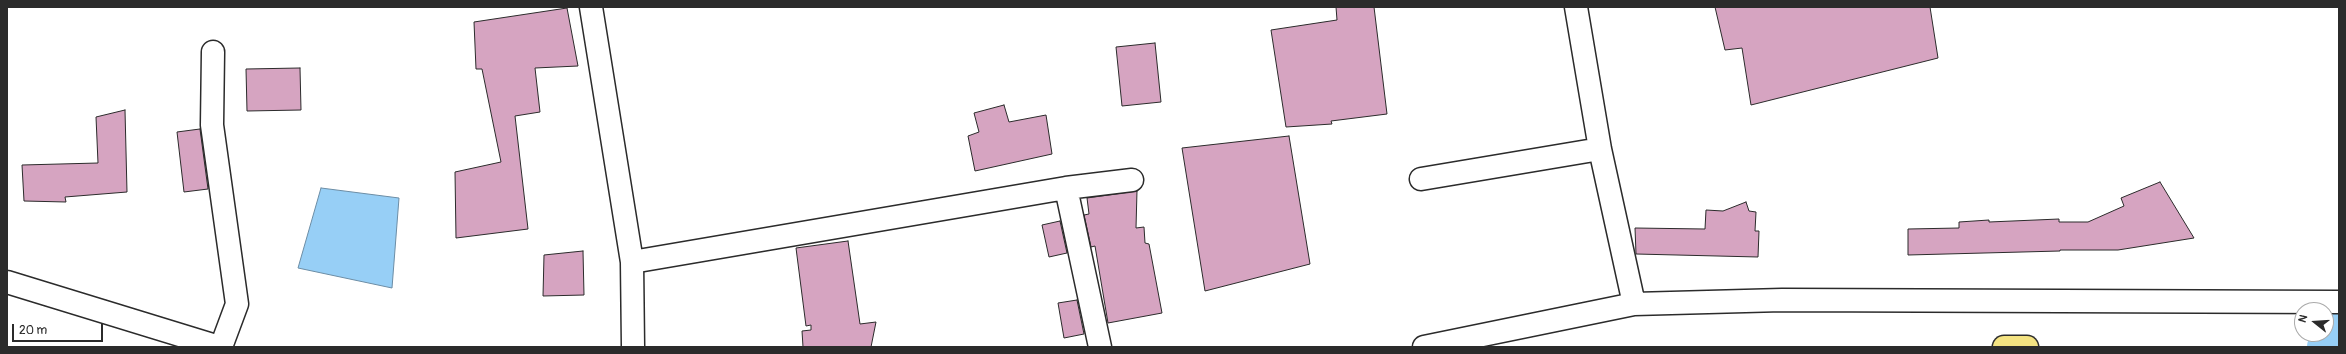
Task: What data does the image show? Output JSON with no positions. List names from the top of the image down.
{
  "scale_bar": "20 m",
  "north": "left"
}
